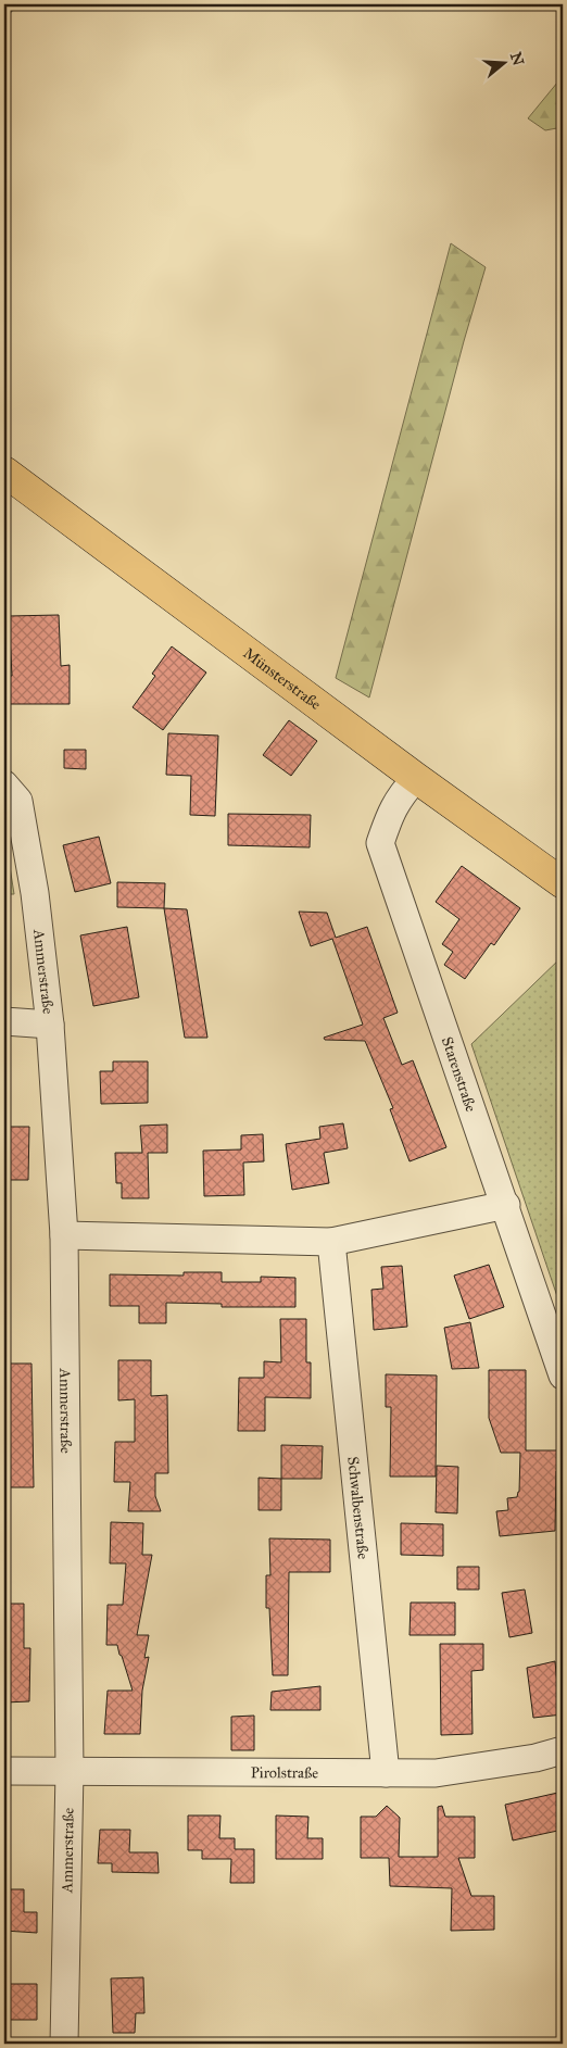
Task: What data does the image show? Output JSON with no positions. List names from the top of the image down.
{
  "streets": {
    "main road": ["Münsterstraße"],
    "street": [
      "Ammerstraße",
      "Starenstraße",
      "Schwalbenstraße",
      "Pirolstraße"
    ]
  },
  "crossings": [
    ["Münsterstraße", "Starenstraße"],
    ["Ammerstraße", "Pirolstraße"],
    ["Schwalbenstraße", "Pirolstraße"]
  ],
  "north": "right"
}
